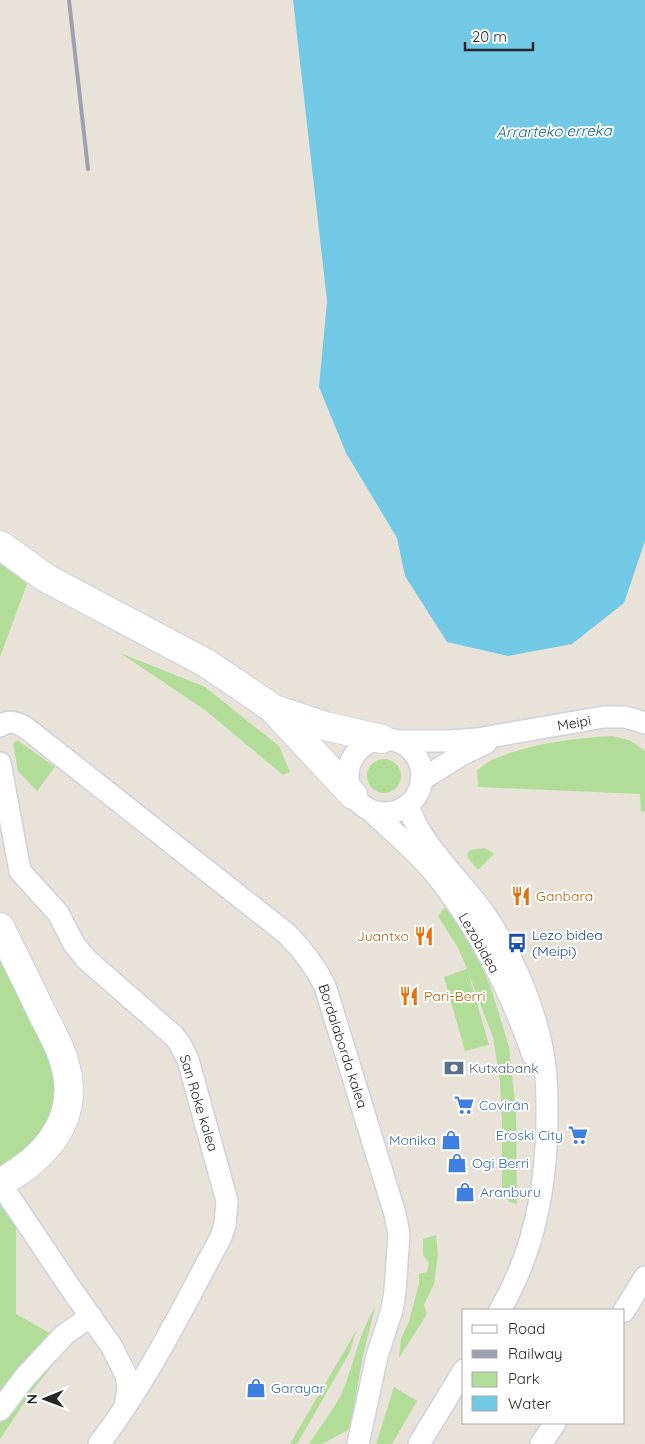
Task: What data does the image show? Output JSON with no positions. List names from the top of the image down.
{
  "streets": {
    "street": [
      "Meipi",
      "Lezobidea",
      "Bordalaborda kalea",
      "San Roke kalea"
    ]
  },
  "crossings": [
    ["Meipi", "Lezobidea"]
  ],
  "water": ["Arrarteko erreka"],
  "places": {
    "restaurant": ["Ganbara", "Juantxo", "Pari-Berri"],
    "bus stop": ["Lezo bidea (Meipi)"],
    "bank": ["Kutxabank"],
    "supermarket": ["Covirán", "Eroski City"],
    "shop": [
      "Monika",
      "Ogi Berri",
      "Aranburu",
      "Garayar"
    ]
  },
  "legend": [
    "Road",
    "Railway",
    "Park",
    "Water"
  ],
  "scale_bar": "20 m",
  "north": "left"
}
